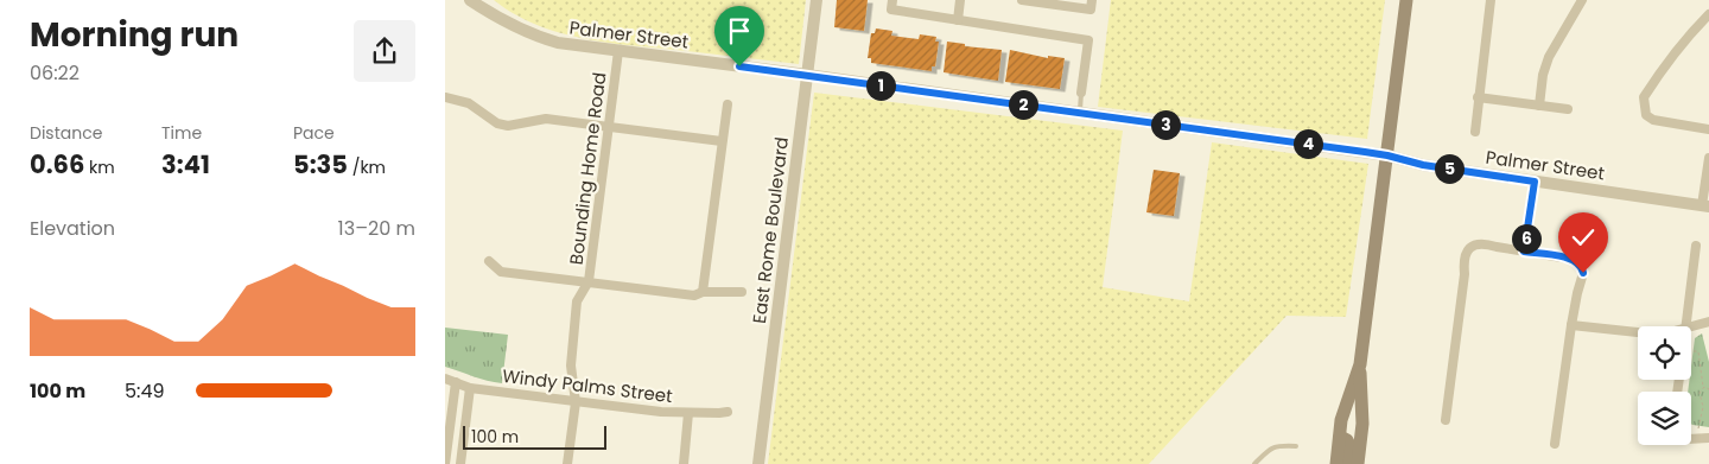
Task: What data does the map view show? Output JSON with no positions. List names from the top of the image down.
{
  "streets": {
    "street": [
      "Palmer Street",
      "Bounding Home Road",
      "East Rome Boulevard",
      "Windy Palms Street"
    ]
  },
  "crossings": [
    ["Palmer Street", "Bounding Home Road"],
    ["Palmer Street", "East Rome Boulevard"],
    ["Bounding Home Road", "Windy Palms Street"]
  ],
  "scale_bar": "100 m",
  "page": {
    "heading": ["Morning run", "06:22"],
    "pins": [
      "1",
      "2",
      "3",
      "4",
      "5",
      "6"
    ],
    "stats": [
      ["Distance", "0.66 km"],
      ["Time", "3:41"],
      ["Pace", "5:35 /km"]
    ],
    "chart": ["Elevation", "13–20 m"],
    "list": [
      {
        "name": "100 m",
        "note": "5:49"
      }
    ],
    "scale": "100 m"
  }
}
